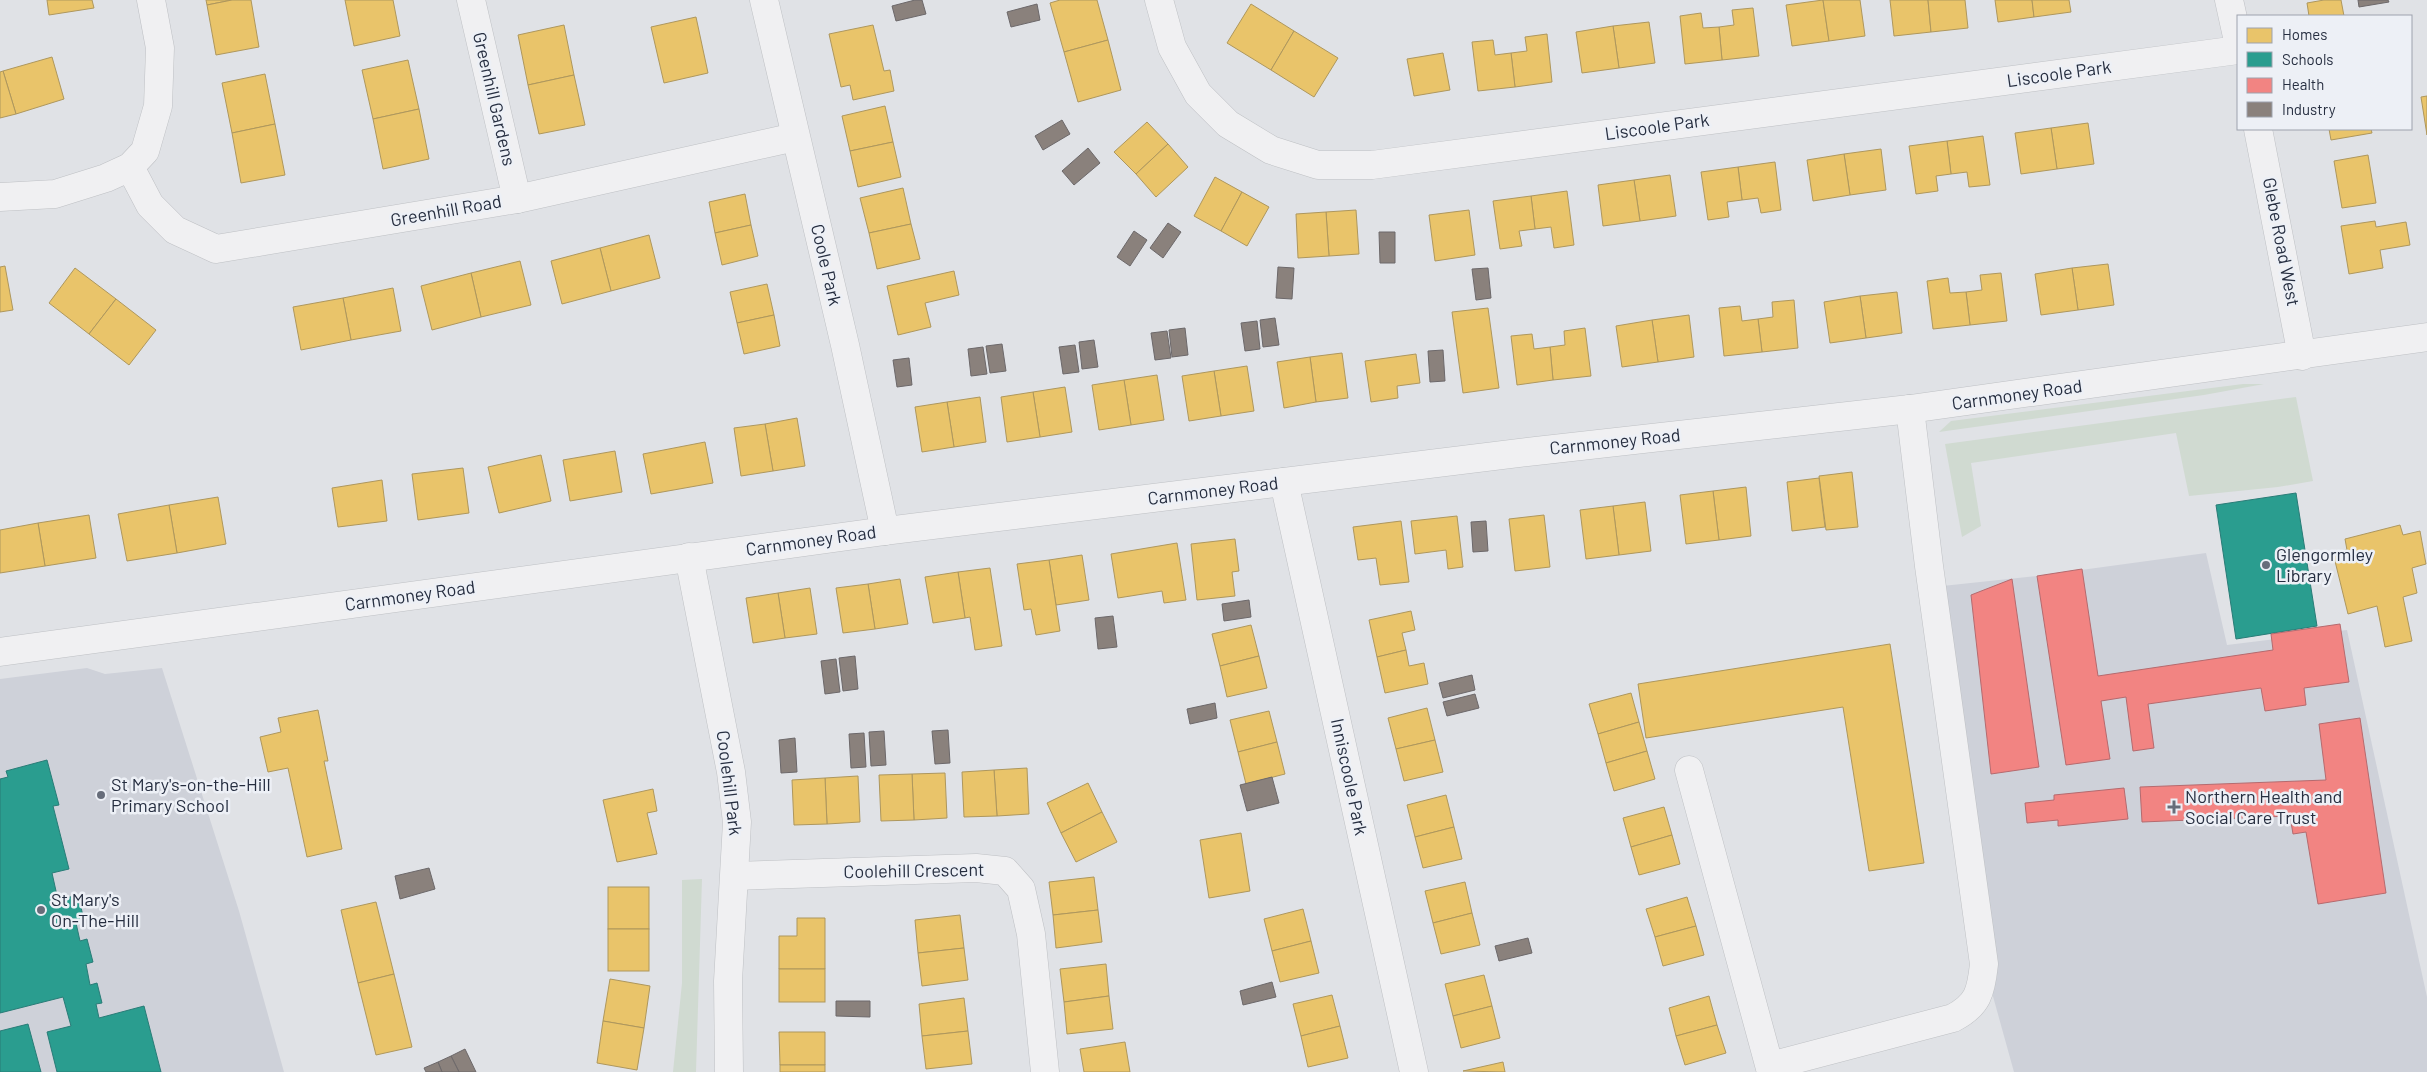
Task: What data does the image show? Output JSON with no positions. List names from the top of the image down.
{
  "streets": {
    "street": [
      "Liscoole Park",
      "Greenhill Gardens",
      "Greenhill Road",
      "Glebe Road West",
      "Coole Park",
      "Carnmoney Road",
      "Inniscoole Park",
      "Coolehill Park",
      "Coolehill Crescent"
    ]
  },
  "crossings": [
    ["Greenhill Gardens", "Greenhill Road"],
    ["Greenhill Road", "Coole Park"],
    ["Glebe Road West", "Carnmoney Road"],
    ["Coole Park", "Carnmoney Road"],
    ["Carnmoney Road", "Inniscoole Park"],
    ["Carnmoney Road", "Coolehill Park"],
    ["Coolehill Park", "Coolehill Crescent"]
  ],
  "places": {
    "other": ["Glengormley Library", "St Mary's-on-the-Hill Primary School", "St Mary's On-The-Hill"],
    "health": ["Northern Health and Social Care Trust"]
  },
  "legend": [
    "Homes",
    "Schools",
    "Health",
    "Industry"
  ]
}
